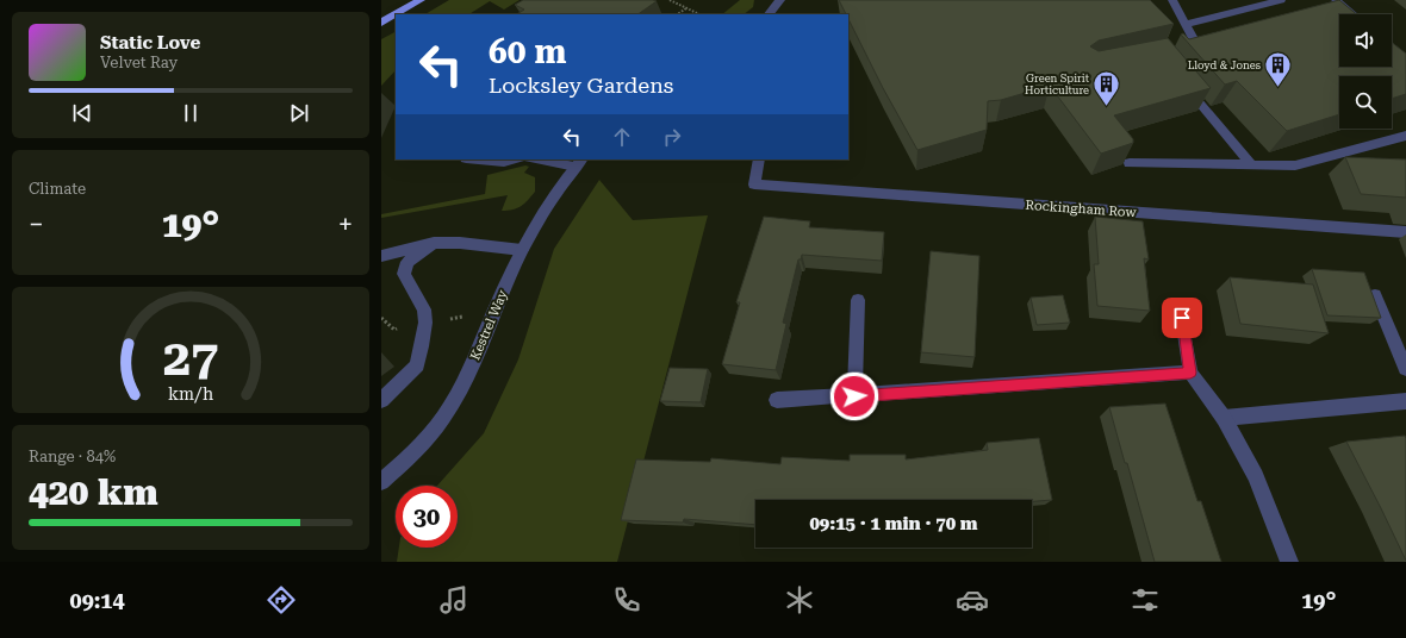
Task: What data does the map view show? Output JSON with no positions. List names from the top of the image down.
{
  "streets": {
    "street": ["Rockingham Row", "Kestrel Way"]
  },
  "places": {
    "building": ["Lloyd & Jones", "Green Spirit Horticulture"]
  },
  "page": {
    "turn": ["60 m", "Locksley Gardens"],
    "song": ["Static Love", "Velvet Ray"],
    "tile": [
      "Climate",
      ["Range · 84%", "420 km"]
    ],
    "heat": ["−", "19°", "+"],
    "limit": "30",
    "trip": "09:15 · 1 min · 70 m",
    "tabs": ["09:14", "19°"],
    "gauge": ["27", "km/h"]
  }
}
